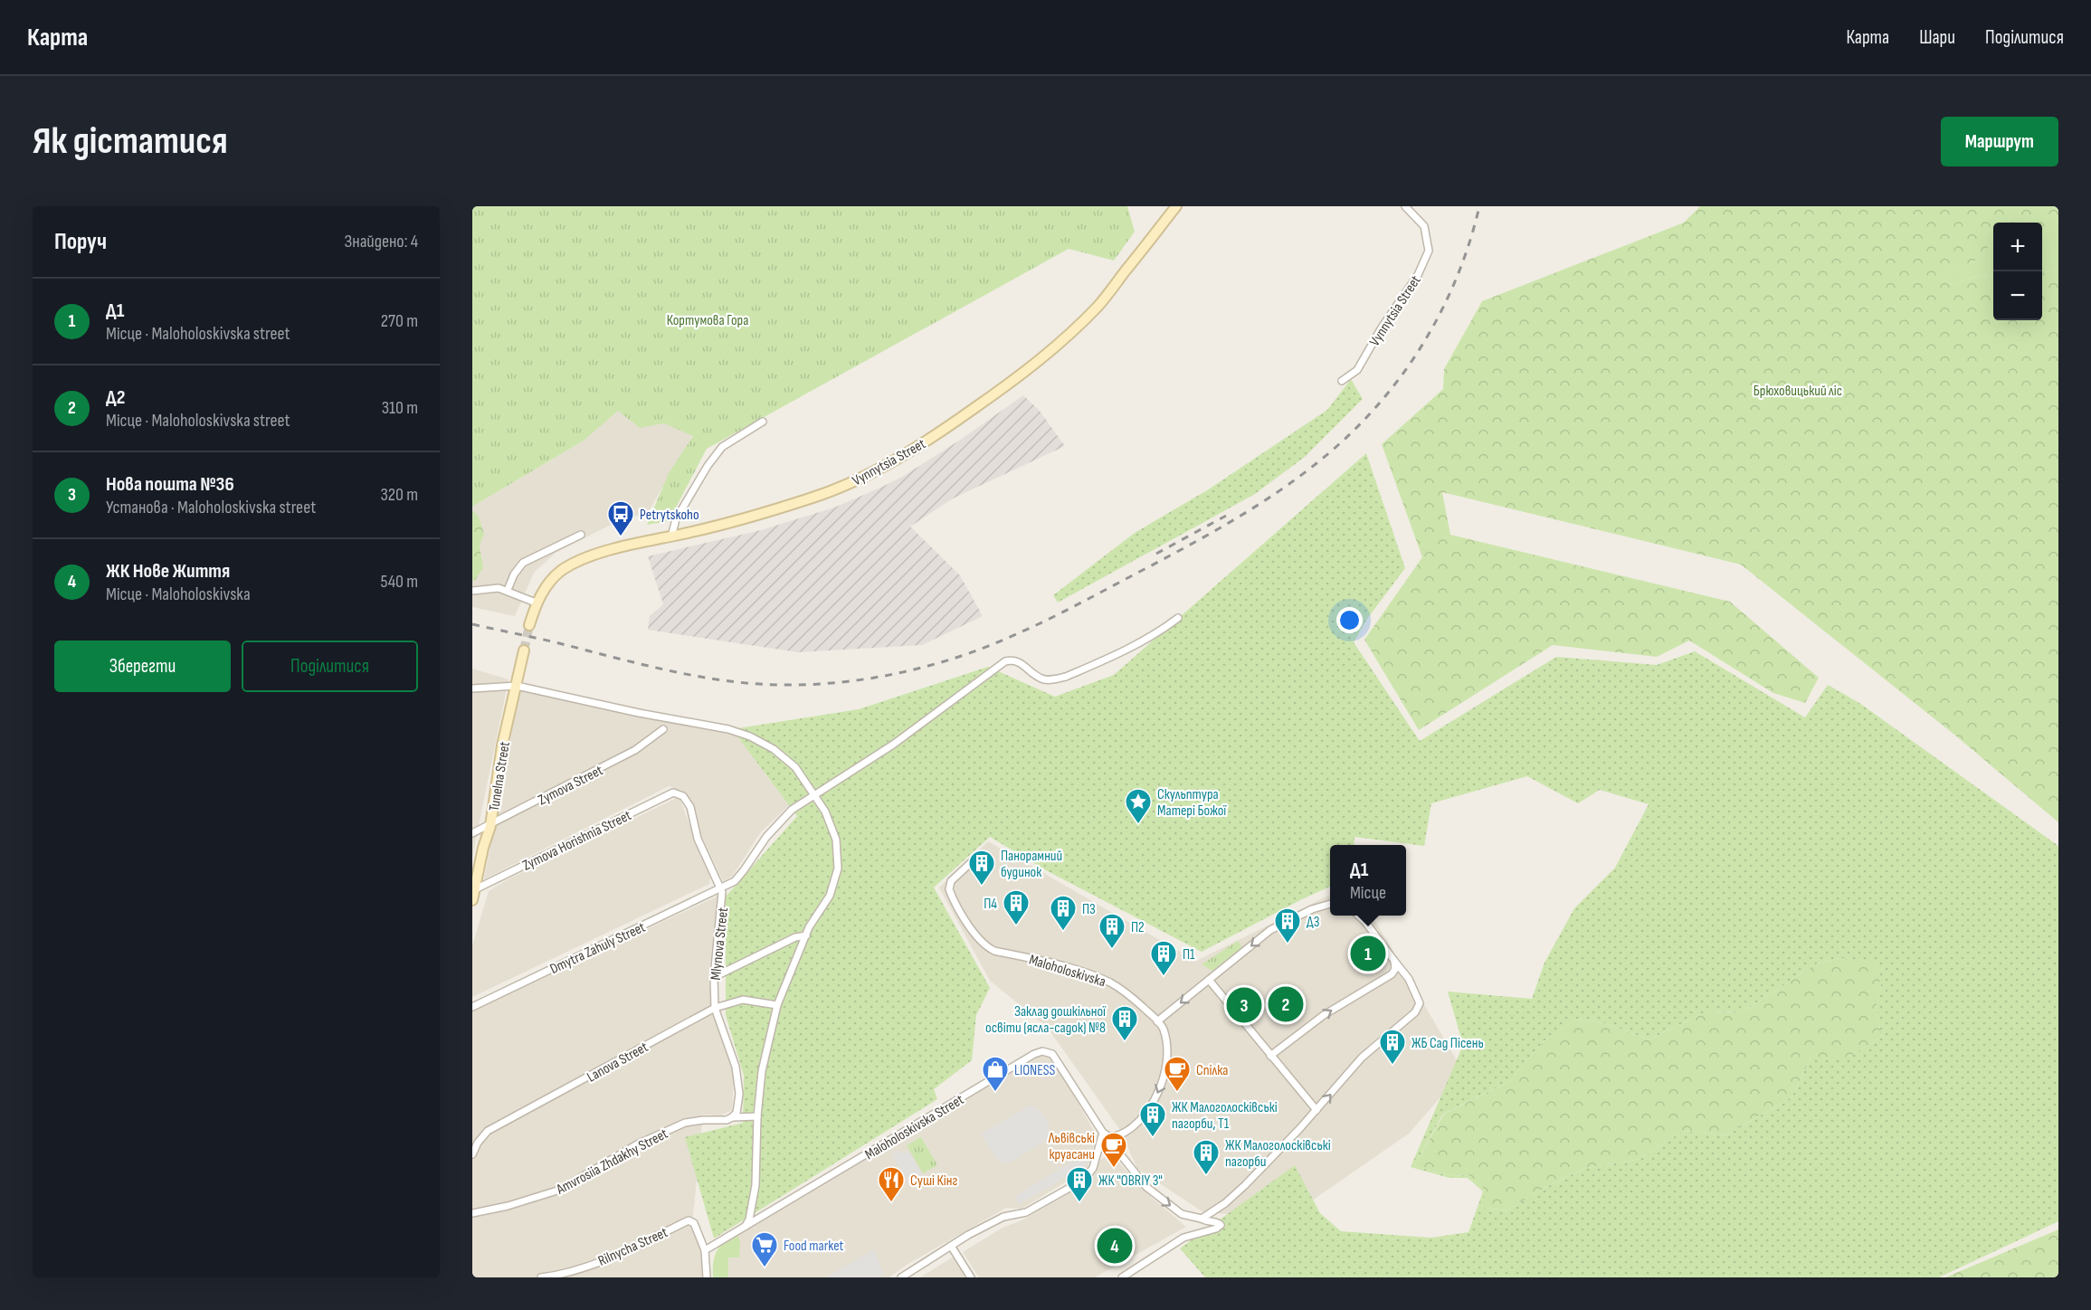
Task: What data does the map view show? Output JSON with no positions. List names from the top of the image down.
{
  "streets": {
    "main road": ["Vynnytsia Street", "Tunelna Street"],
    "street": [
      "Zymova Street",
      "Zymova Horishnia Street",
      "Mlynova Street",
      "Dmytra Zahuly Street",
      "Maloholoskivska",
      "Lanova Street",
      "Maloholoskivska Street",
      "Amvrosiia Zhdakhy Street",
      "Rilnycha Street"
    ]
  },
  "crossings": [
    ["Tunelna Street", "Zymova Street"],
    ["Tunelna Street", "Zymova Horishnia Street"],
    ["Zymova Horishnia Street", "Mlynova Street"],
    ["Mlynova Street", "Dmytra Zahuly Street"],
    ["Mlynova Street", "Lanova Street"],
    ["Mlynova Street", "Amvrosiia Zhdakhy Street"],
    ["Maloholoskivska", "Maloholoskivska Street"],
    ["Maloholoskivska Street", "Rilnycha Street"]
  ],
  "parks": ["Кортумова Гора", "Брюховицький ліс"],
  "places": {
    "bus stop": ["Petrytskoho"],
    "place": ["Скульптура Матері Божої"],
    "building": [
      "Панорамний будинок",
      "П4",
      "П3",
      "Д3",
      "П2",
      "П1",
      "Заклад дошкільної освіти (ясла-садок) №8",
      "ЖБ Сад Пісень",
      "ЖК Малоголосківські пагорби, Т1",
      "ЖК Малоголосківські пагорби",
      "ЖК \"OBRIY 3\""
    ],
    "shop": ["LIONESS"],
    "cafe": ["Спілка", "Львівські круасани"],
    "restaurant": ["Суші Кінг"],
    "supermarket": ["Food market"]
  },
  "page": {
    "header": "Карта",
    "nav": ["Карта", "Шари", "Поділитися"],
    "buttons": [
      "Маршрут",
      ["Зберегти", "Поділитися"]
    ],
    "title": "Як дістатися",
    "heading": ["Поруч", "Знайдено: 4"],
    "map_buttons": ["+", "−"],
    "list": [
      {
        "mark": "1",
        "name": "Д1",
        "note": "Місце · Maloholoskivska street",
        "value": "270 m"
      },
      {
        "mark": "2",
        "name": "Д2",
        "note": "Місце · Maloholoskivska street",
        "value": "310 m"
      },
      {
        "mark": "3",
        "name": "Нова пошта №36",
        "note": "Установа · Maloholoskivska street",
        "value": "320 m"
      },
      {
        "mark": "4",
        "name": "ЖК Нове Життя",
        "note": "Місце · Maloholoskivska",
        "value": "540 m"
      }
    ],
    "popup": ["Д1", "Місце"],
    "pins": [
      "1",
      "2",
      "3",
      "4"
    ]
  }
}
